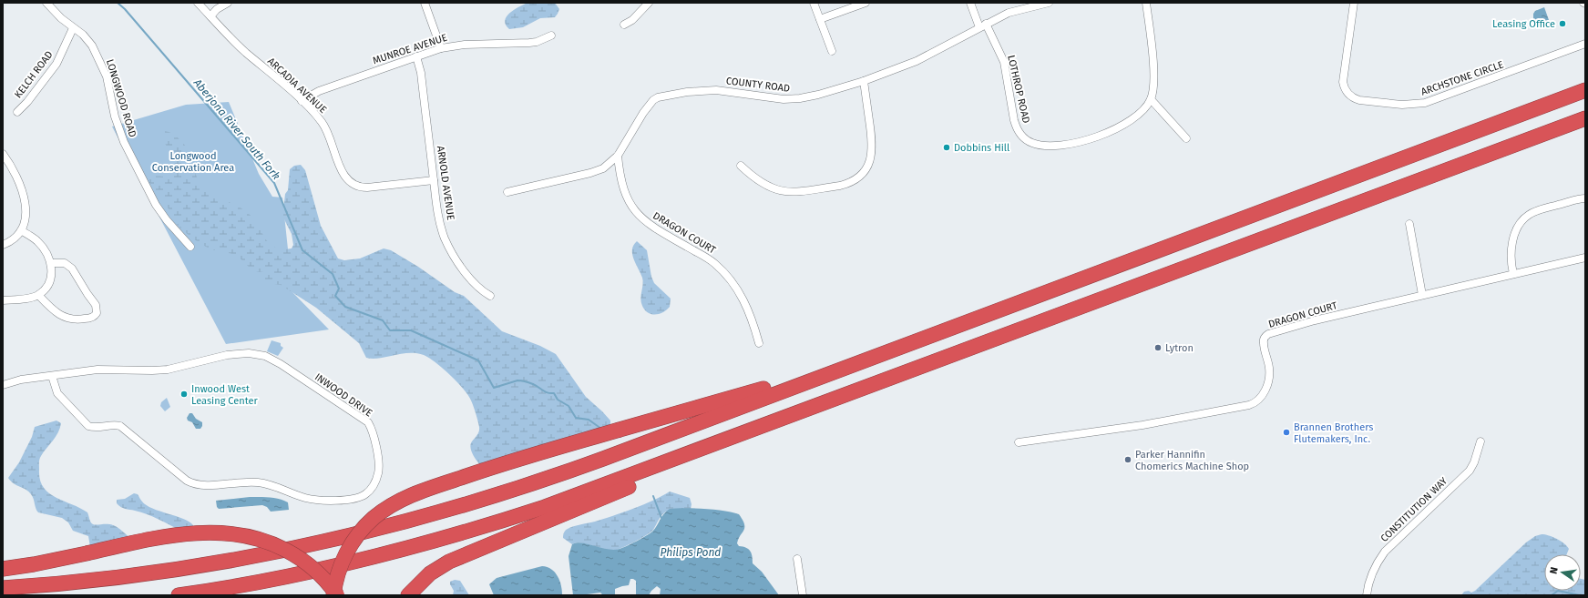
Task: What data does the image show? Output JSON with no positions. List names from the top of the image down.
{
  "streets": {
    "street": [
      "MUNROE AVENUE",
      "KELCH ROAD",
      "ARCHSTONE CIRCLE",
      "COUNTY ROAD",
      "ARCADIA AVENUE",
      "LOTHROP ROAD",
      "LONGWOOD ROAD",
      "ARNOLD AVENUE",
      "DRAGON COURT",
      "INWOOD DRIVE",
      "CONSTITUTION WAY"
    ]
  },
  "crossings": [
    ["MUNROE AVENUE", "ARCADIA AVENUE"],
    ["MUNROE AVENUE", "ARNOLD AVENUE"],
    ["KELCH ROAD", "LONGWOOD ROAD"],
    ["COUNTY ROAD", "LOTHROP ROAD"],
    ["COUNTY ROAD", "DRAGON COURT"],
    ["ARCADIA AVENUE", "ARNOLD AVENUE"]
  ],
  "water": ["Aberjona River South Fork", "Philips Pond"],
  "parks": ["Longwood Conservation Area"],
  "places": [
    "Leasing Office",
    "Dobbins Hill",
    "Lytron",
    "Inwood West Leasing Center",
    "Brannen Brothers Flutemakers, Inc.",
    "Parker Hannifin Chomerics Machine Shop"
  ],
  "north": "left"
}
